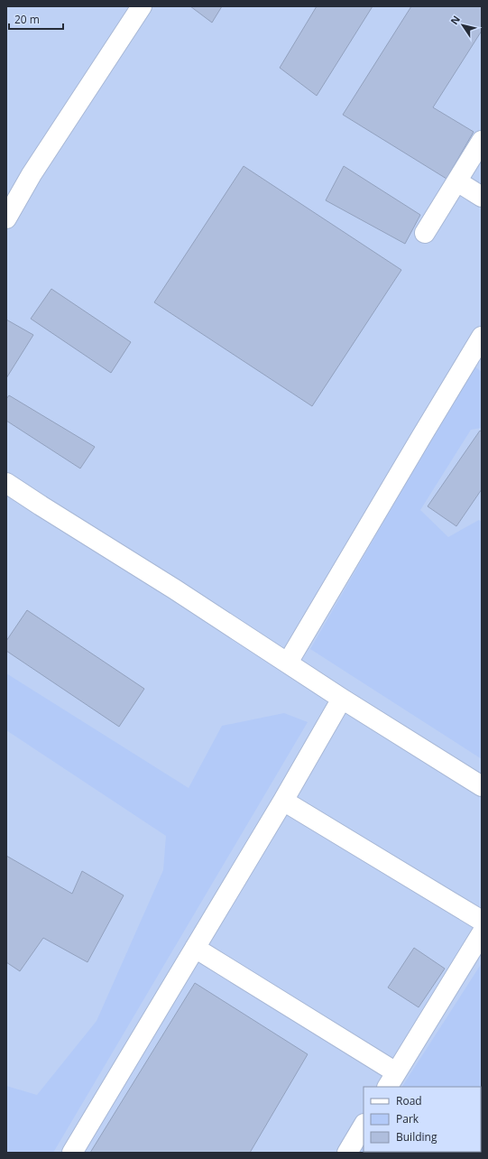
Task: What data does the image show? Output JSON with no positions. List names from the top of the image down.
{
  "legend": ["Road", "Park", "Building"],
  "scale_bar": "20 m",
  "north": "top left"
}
